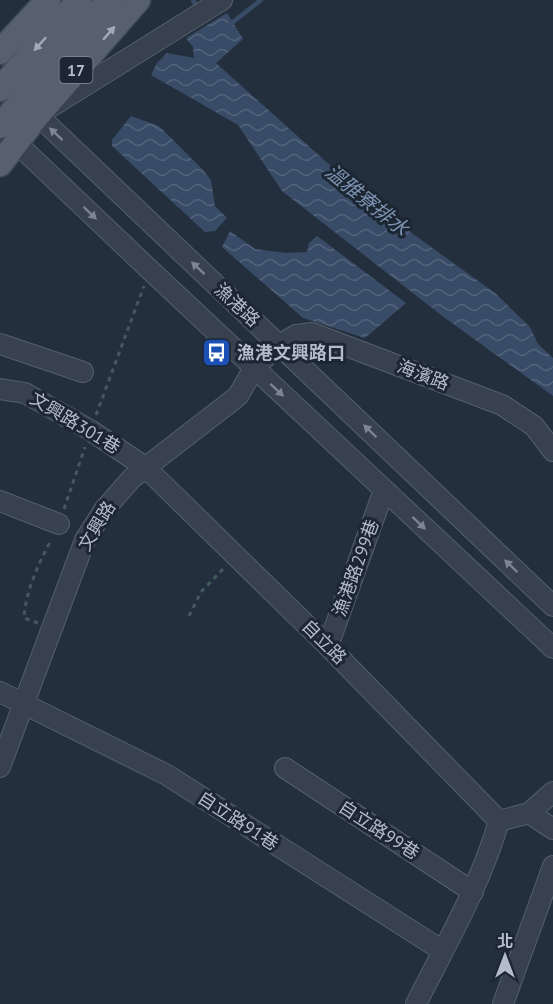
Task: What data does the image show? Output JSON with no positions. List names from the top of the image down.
{
  "streets": {
    "main road": ["17"],
    "street": [
      "漁港路",
      "海濱路",
      "文興路301巷",
      "文興路",
      "漁港路299巷",
      "自立路",
      "自立路91巷",
      "自立路99巷"
    ]
  },
  "crossings": [
    ["17", "漁港路"],
    ["漁港路", "海濱路"],
    ["漁港路", "文興路"],
    ["漁港路", "漁港路299巷"],
    ["海濱路", "文興路"],
    ["文興路301巷", "文興路"],
    ["文興路301巷", "自立路"],
    ["文興路", "自立路"],
    ["文興路", "自立路91巷"],
    ["漁港路299巷", "自立路"]
  ],
  "water": ["溫雅寮排水"],
  "places": {
    "bus stop": ["漁港文興路口"]
  },
  "north": "top"
}
